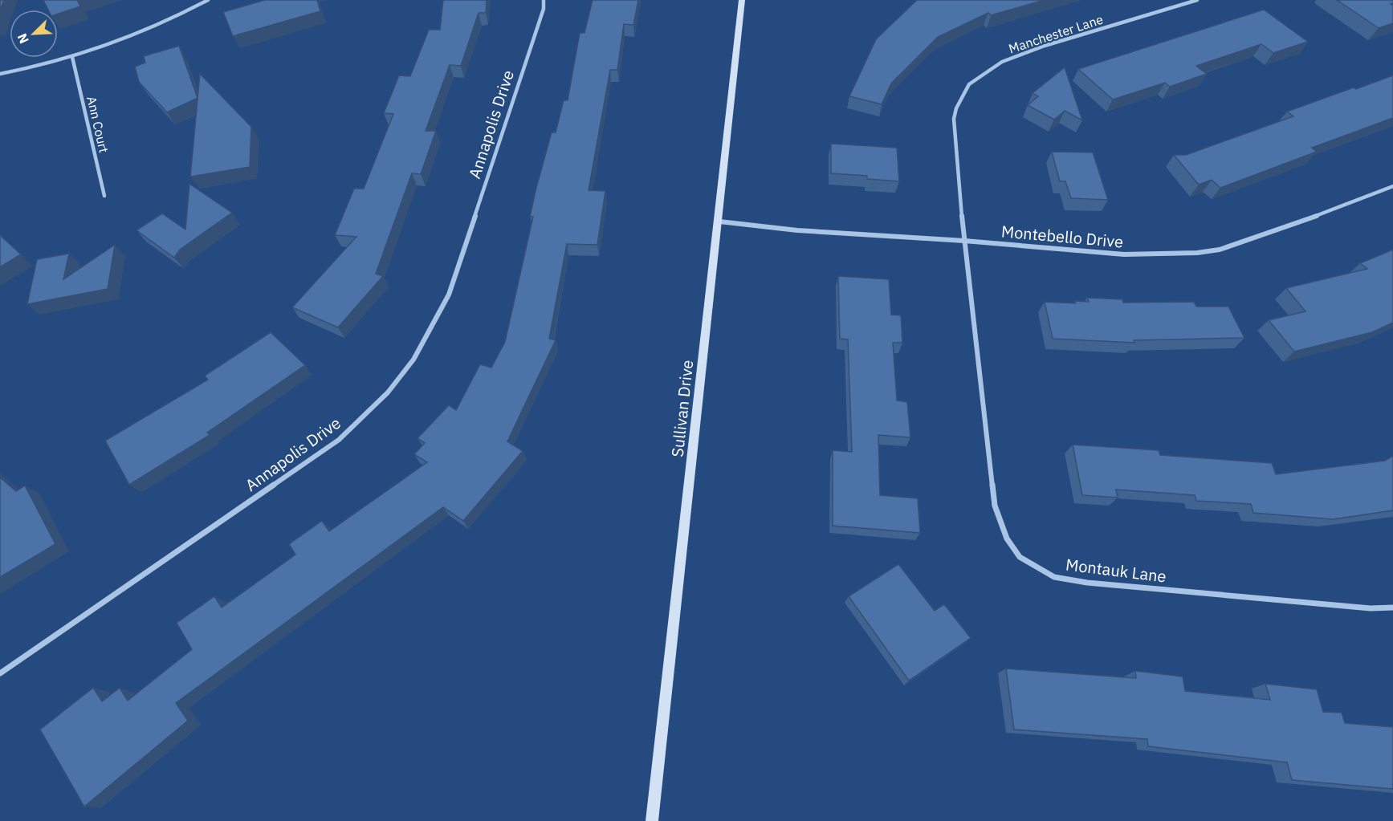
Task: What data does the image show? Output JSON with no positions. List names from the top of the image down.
{
  "streets": {
    "street": [
      "Manchester Lane",
      "Ann Court",
      "Annapolis Drive",
      "Montebello Drive",
      "Sullivan Drive",
      "Montauk Lane"
    ]
  },
  "crossings": [
    ["Manchester Lane", "Montebello Drive"],
    ["Manchester Lane", "Montauk Lane"],
    ["Montebello Drive", "Sullivan Drive"],
    ["Montebello Drive", "Montauk Lane"]
  ],
  "north": "bottom left"
}
